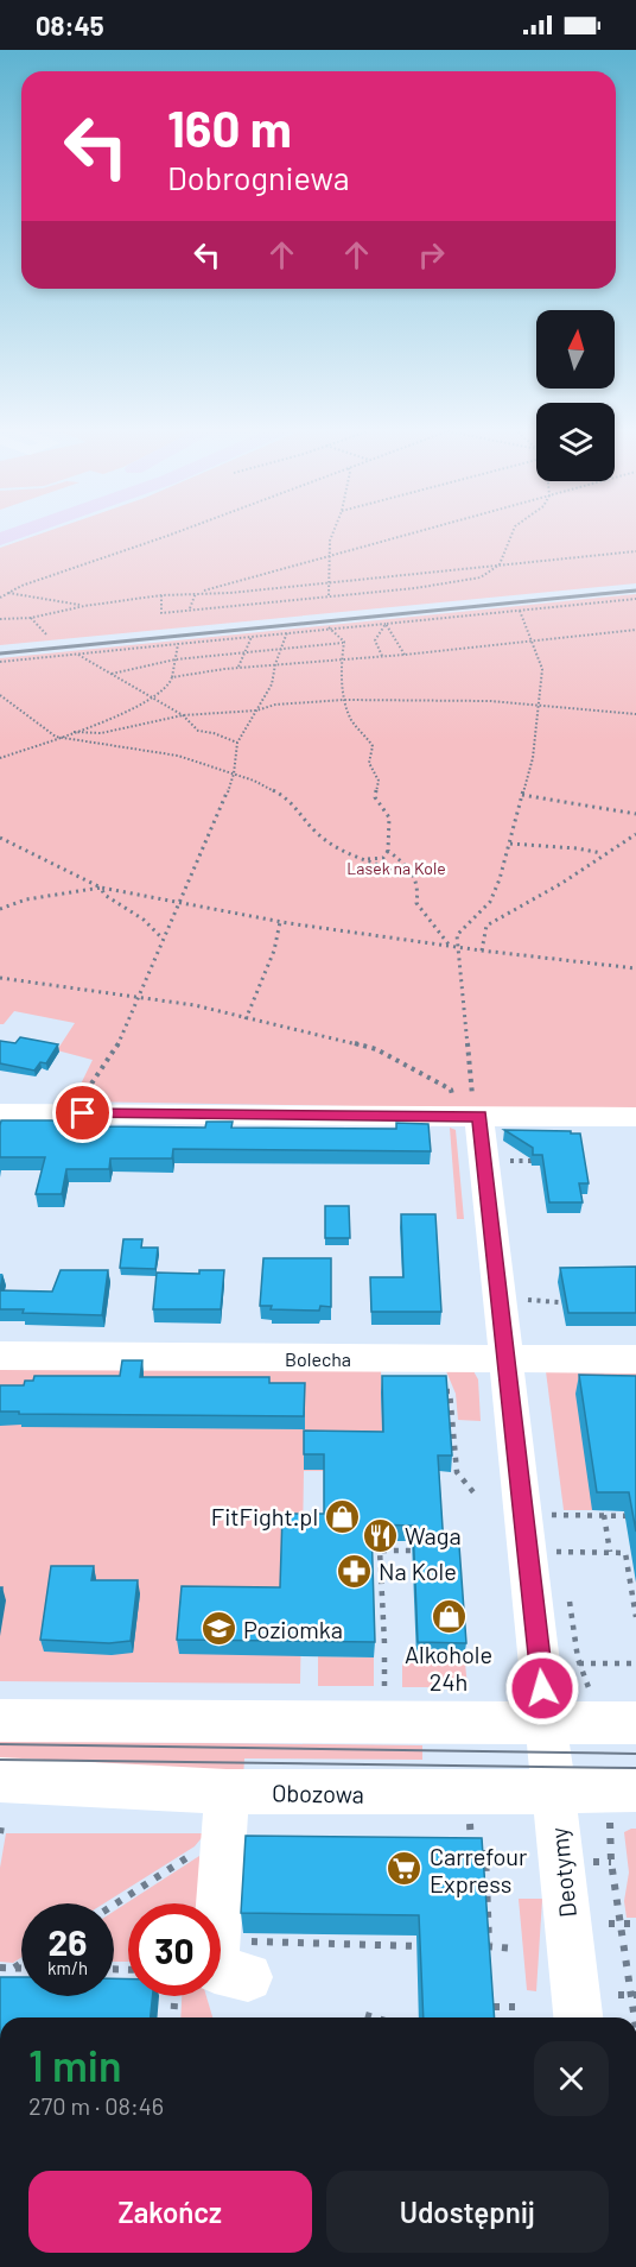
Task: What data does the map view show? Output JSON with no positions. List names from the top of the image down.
{
  "streets": {
    "street": ["Bolecha", "Obozowa", "Deotymy"]
  },
  "crossings": [
    ["Bolecha", "Deotymy"],
    ["Obozowa", "Deotymy"]
  ],
  "parks": ["Lasek na Kole"],
  "places": {
    "shop": ["FitFight.pl", "Alkohole 24h"],
    "restaurant": ["Waga"],
    "pharmacy": ["Na Kole"],
    "school or university": ["Poziomka"],
    "supermarket": ["Carrefour Express"]
  },
  "north": "top",
  "page": {
    "status": "08:45",
    "turn": ["160 m", "Dobrogniewa"],
    "speed": "26 km/h",
    "limit": "30",
    "heading": ["1 min", "270 m · 08:46"],
    "buttons": ["Zakończ", "Udostępnij"]
  }
}
